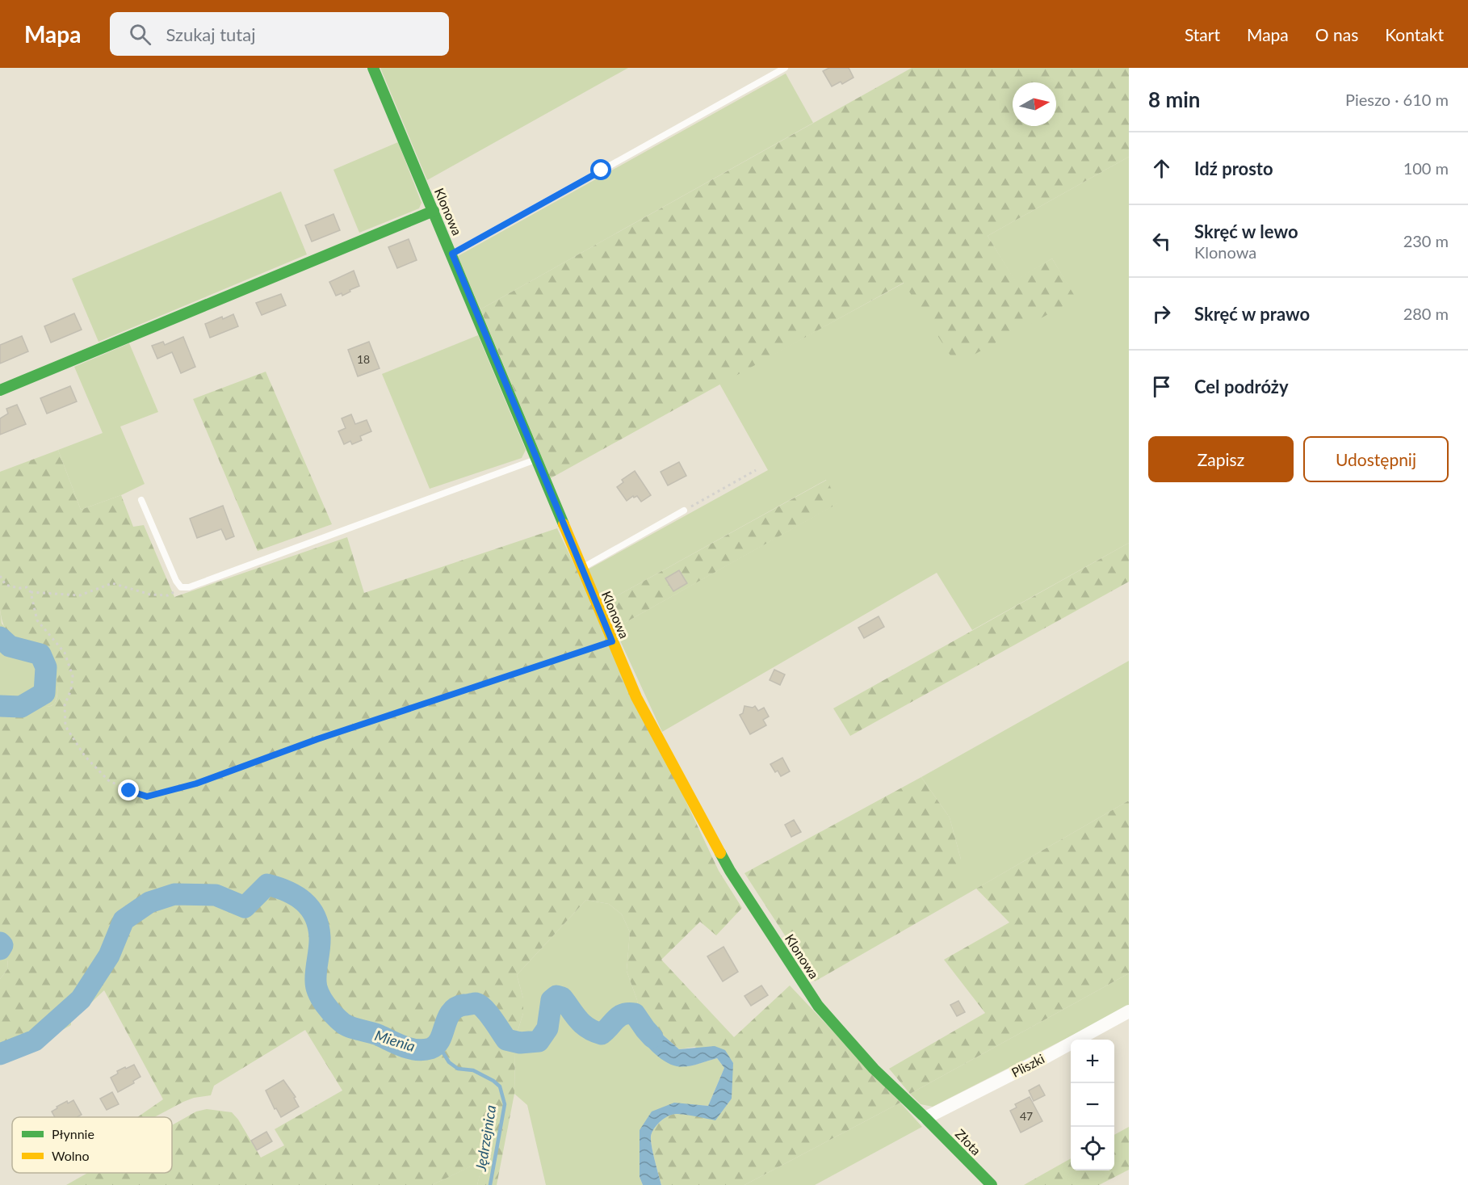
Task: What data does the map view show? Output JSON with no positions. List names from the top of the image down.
{
  "streets": {
    "street": ["Klonowa", "Pliszki", "Złota"]
  },
  "crossings": [
    ["Klonowa", "Pliszki"],
    ["Klonowa", "Złota"],
    ["Pliszki", "Złota"]
  ],
  "water": ["Mienia", "Jędrzejnica"],
  "house_numbers": ["18", "47"],
  "legend": ["Płynnie", "Wolno"],
  "north": "right",
  "page": {
    "header": "Mapa",
    "search": "Szukaj tutaj",
    "nav": [
      "Start",
      "Mapa",
      "O nas",
      "Kontakt"
    ],
    "heading": ["8 min", "Pieszo · 610 m"],
    "list": [
      ["Idź prosto", "100 m"],
      ["Skręć w lewo", "Klonowa", "230 m"],
      ["Skręć w prawo", "280 m"],
      "Cel podróży"
    ],
    "buttons": ["Zapisz", "Udostępnij"],
    "map_buttons": ["+", "−"]
  }
}
